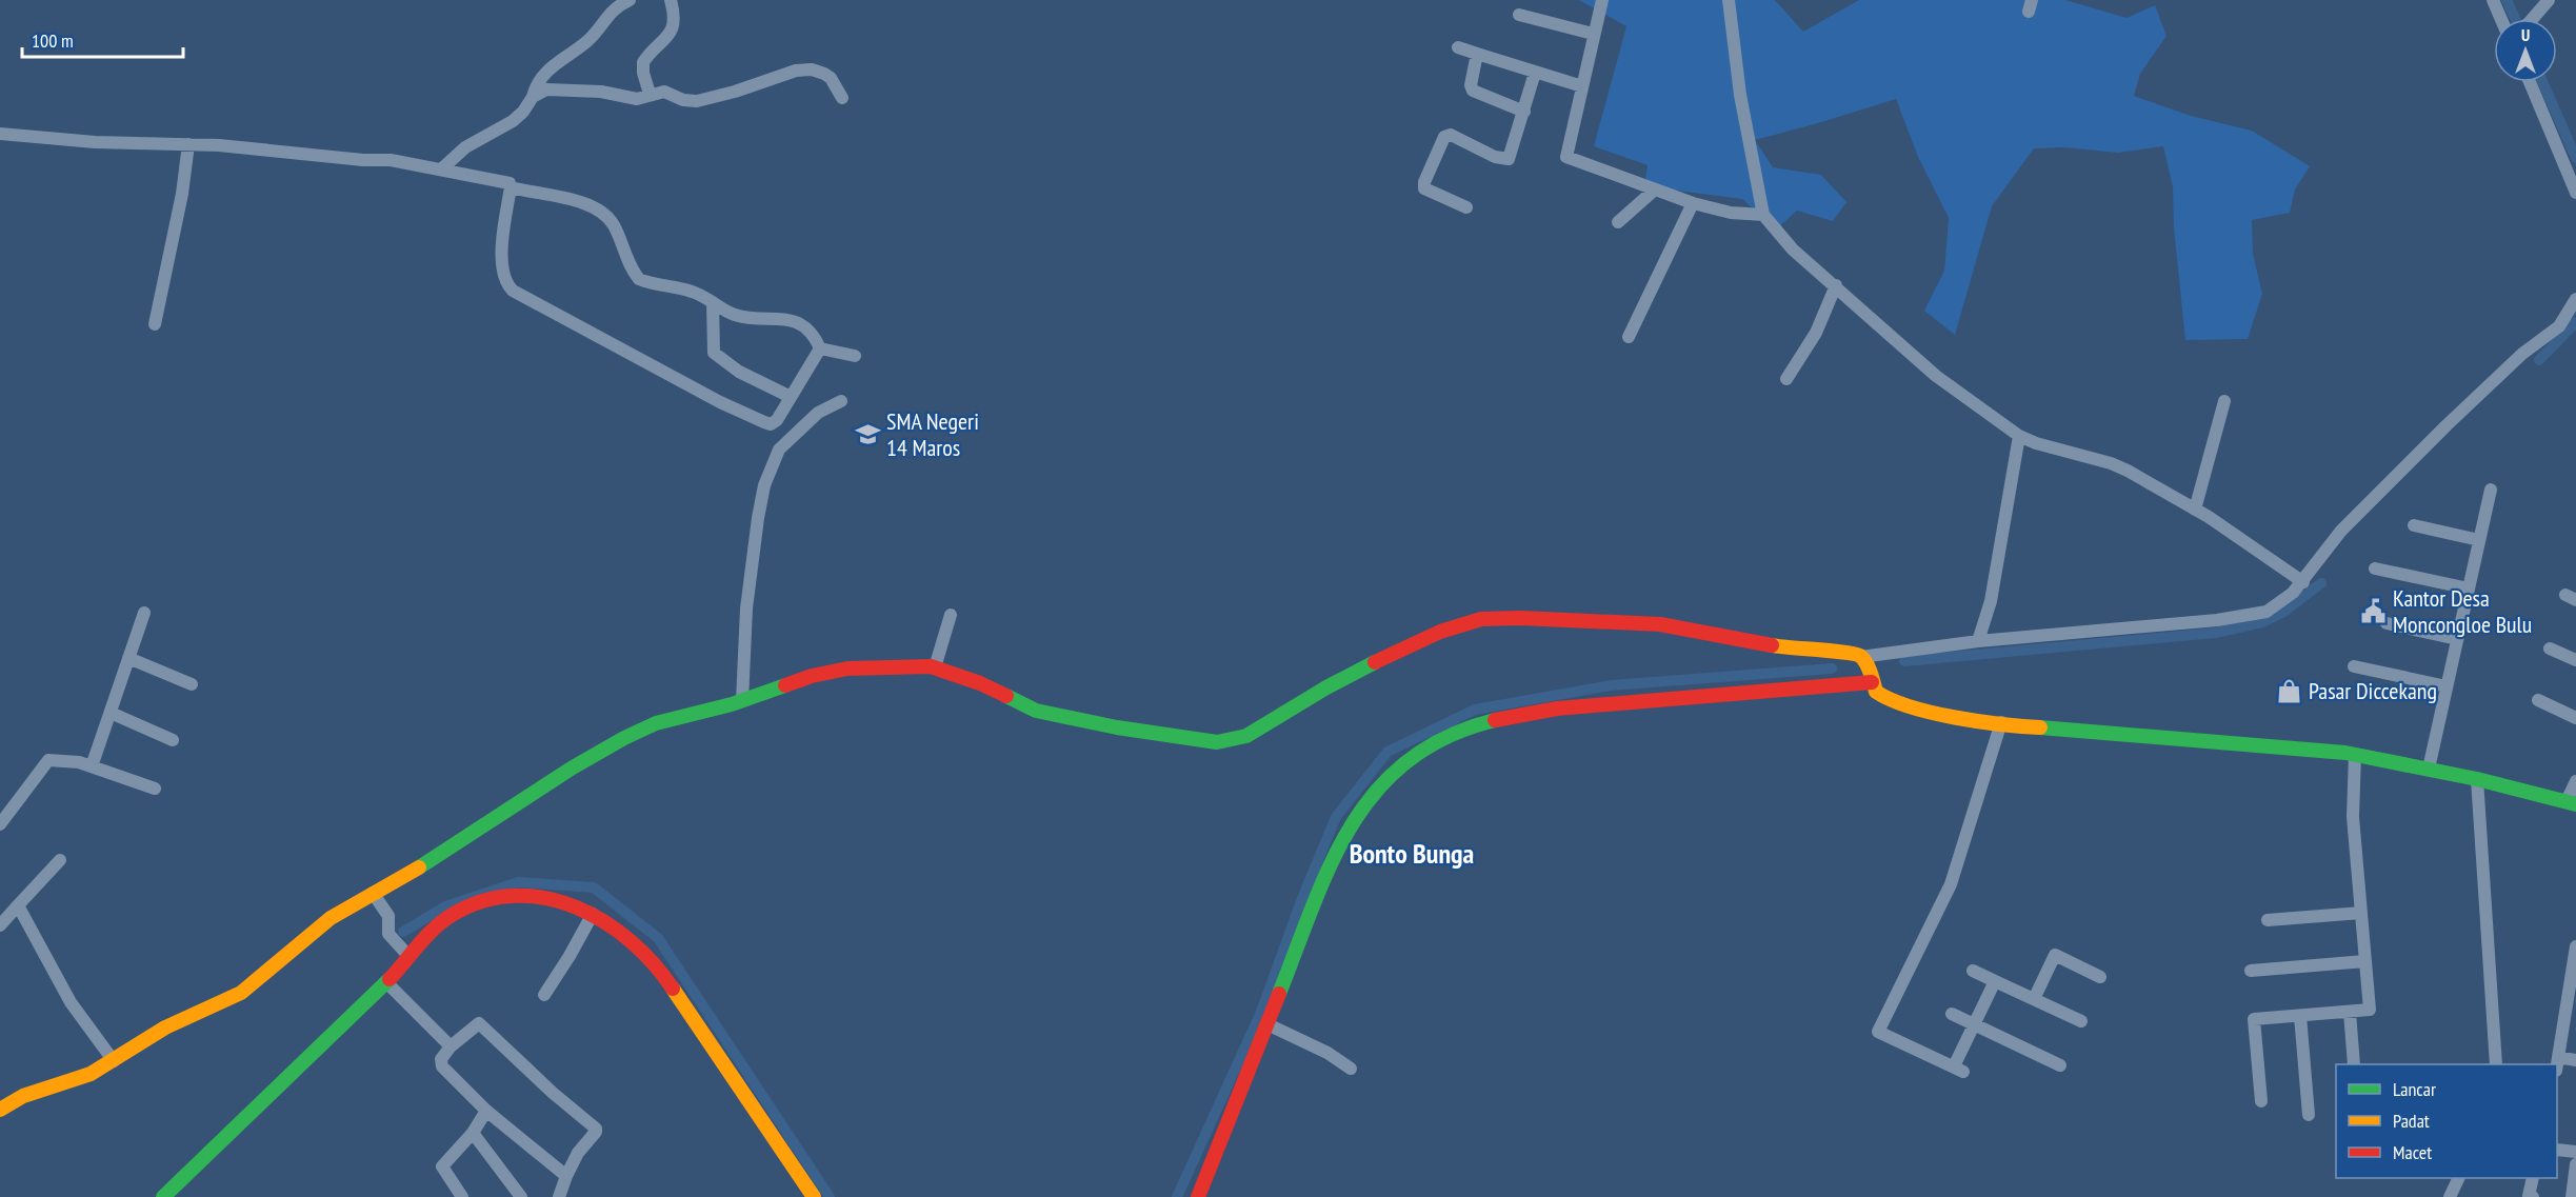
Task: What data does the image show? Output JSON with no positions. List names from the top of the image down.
{
  "districts": ["Bonto Bunga"],
  "places": {
    "school or university": ["SMA Negeri 14 Maros"],
    "public building": ["Kantor Desa Moncongloe Bulu"],
    "shop": ["Pasar Diccekang"]
  },
  "legend": ["Lancar", "Padat", "Macet"],
  "scale_bar": "100 m",
  "north": "top"
}
